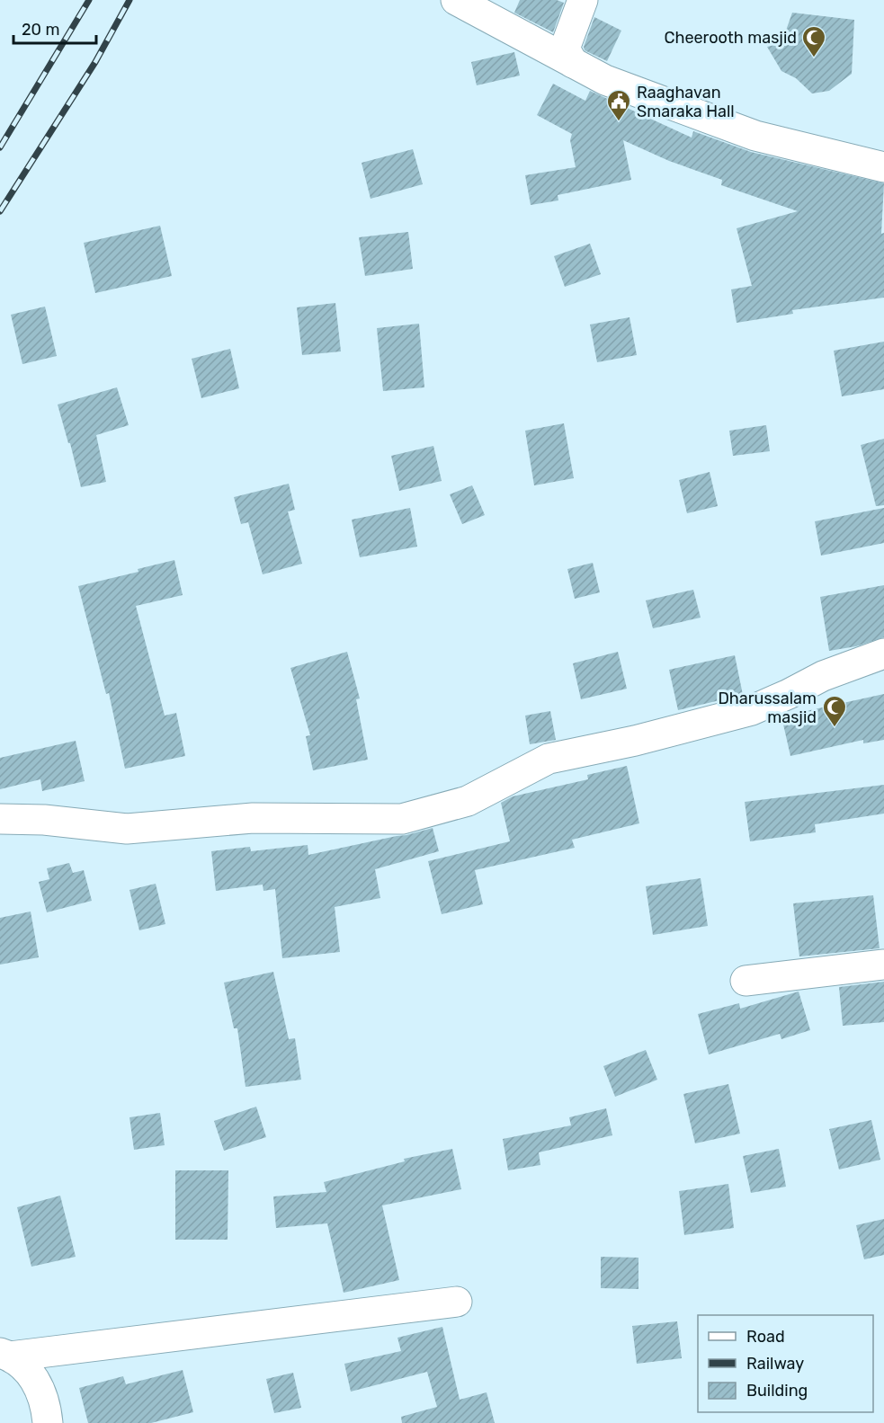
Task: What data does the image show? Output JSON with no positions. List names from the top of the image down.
{
  "places": {
    "mosque": ["Cheerooth masjid", "Dharussalam masjid"],
    "public building": ["Raaghavan Smaraka Hall"]
  },
  "legend": ["Road", "Railway", "Building"],
  "scale_bar": "20 m"
}
